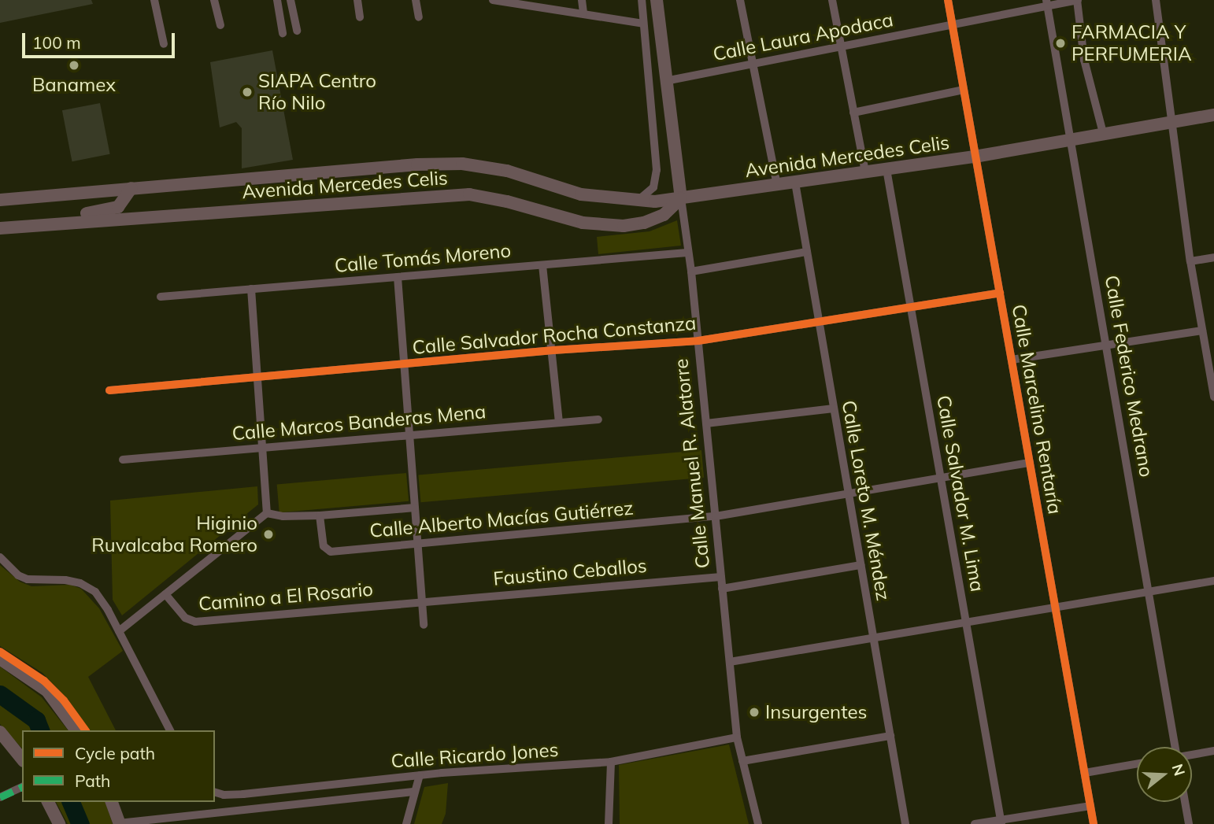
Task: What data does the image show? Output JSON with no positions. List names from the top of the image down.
{
  "streets": {
    "main road": ["Avenida Mercedes Celis", "Calle Manuel R. Alatorre"],
    "street": [
      "Calle Laura Apodaca",
      "Calle Tomás Moreno",
      "Calle Salvador Rocha Constanza",
      "Calle Federico Medrano",
      "Calle Marcelino Rentaría",
      "Calle Marcos Banderas Mena",
      "Calle Salvador M. Lima",
      "Calle Loreto M. Méndez",
      "Calle Alberto Macías Gutiérrez",
      "Faustino Ceballos",
      "Camino a El Rosario",
      "Calle Ricardo Jones"
    ]
  },
  "crossings": [
    ["Calle Laura Apodaca", "Calle Federico Medrano"],
    ["Calle Laura Apodaca", "Calle Marcelino Rentaría"],
    ["Calle Laura Apodaca", "Calle Manuel R. Alatorre"],
    ["Avenida Mercedes Celis", "Calle Federico Medrano"],
    ["Avenida Mercedes Celis", "Calle Marcelino Rentaría"],
    ["Avenida Mercedes Celis", "Calle Manuel R. Alatorre"],
    ["Avenida Mercedes Celis", "Calle Salvador M. Lima"],
    ["Avenida Mercedes Celis", "Calle Loreto M. Méndez"],
    ["Calle Tomás Moreno", "Calle Manuel R. Alatorre"],
    ["Calle Salvador Rocha Constanza", "Calle Marcelino Rentaría"],
    ["Calle Salvador Rocha Constanza", "Calle Manuel R. Alatorre"],
    ["Calle Salvador Rocha Constanza", "Calle Salvador M. Lima"],
    ["Calle Salvador Rocha Constanza", "Calle Loreto M. Méndez"],
    ["Calle Marcelino Rentaría", "Calle Alberto Macías Gutiérrez"],
    ["Calle Manuel R. Alatorre", "Calle Alberto Macías Gutiérrez"],
    ["Calle Manuel R. Alatorre", "Faustino Ceballos"],
    ["Calle Manuel R. Alatorre", "Calle Ricardo Jones"],
    ["Calle Salvador M. Lima", "Calle Alberto Macías Gutiérrez"],
    ["Calle Loreto M. Méndez", "Calle Alberto Macías Gutiérrez"],
    ["Faustino Ceballos", "Camino a El Rosario"]
  ],
  "places": [
    "FARMACIA Y PERFUMERIA",
    "Banamex",
    "SIAPA Centro Río Nilo",
    "Higinio Ruvalcaba Romero",
    "Insurgentes"
  ],
  "legend": ["Cycle path", "Path"],
  "scale_bar": "100 m",
  "north": "right"
}
